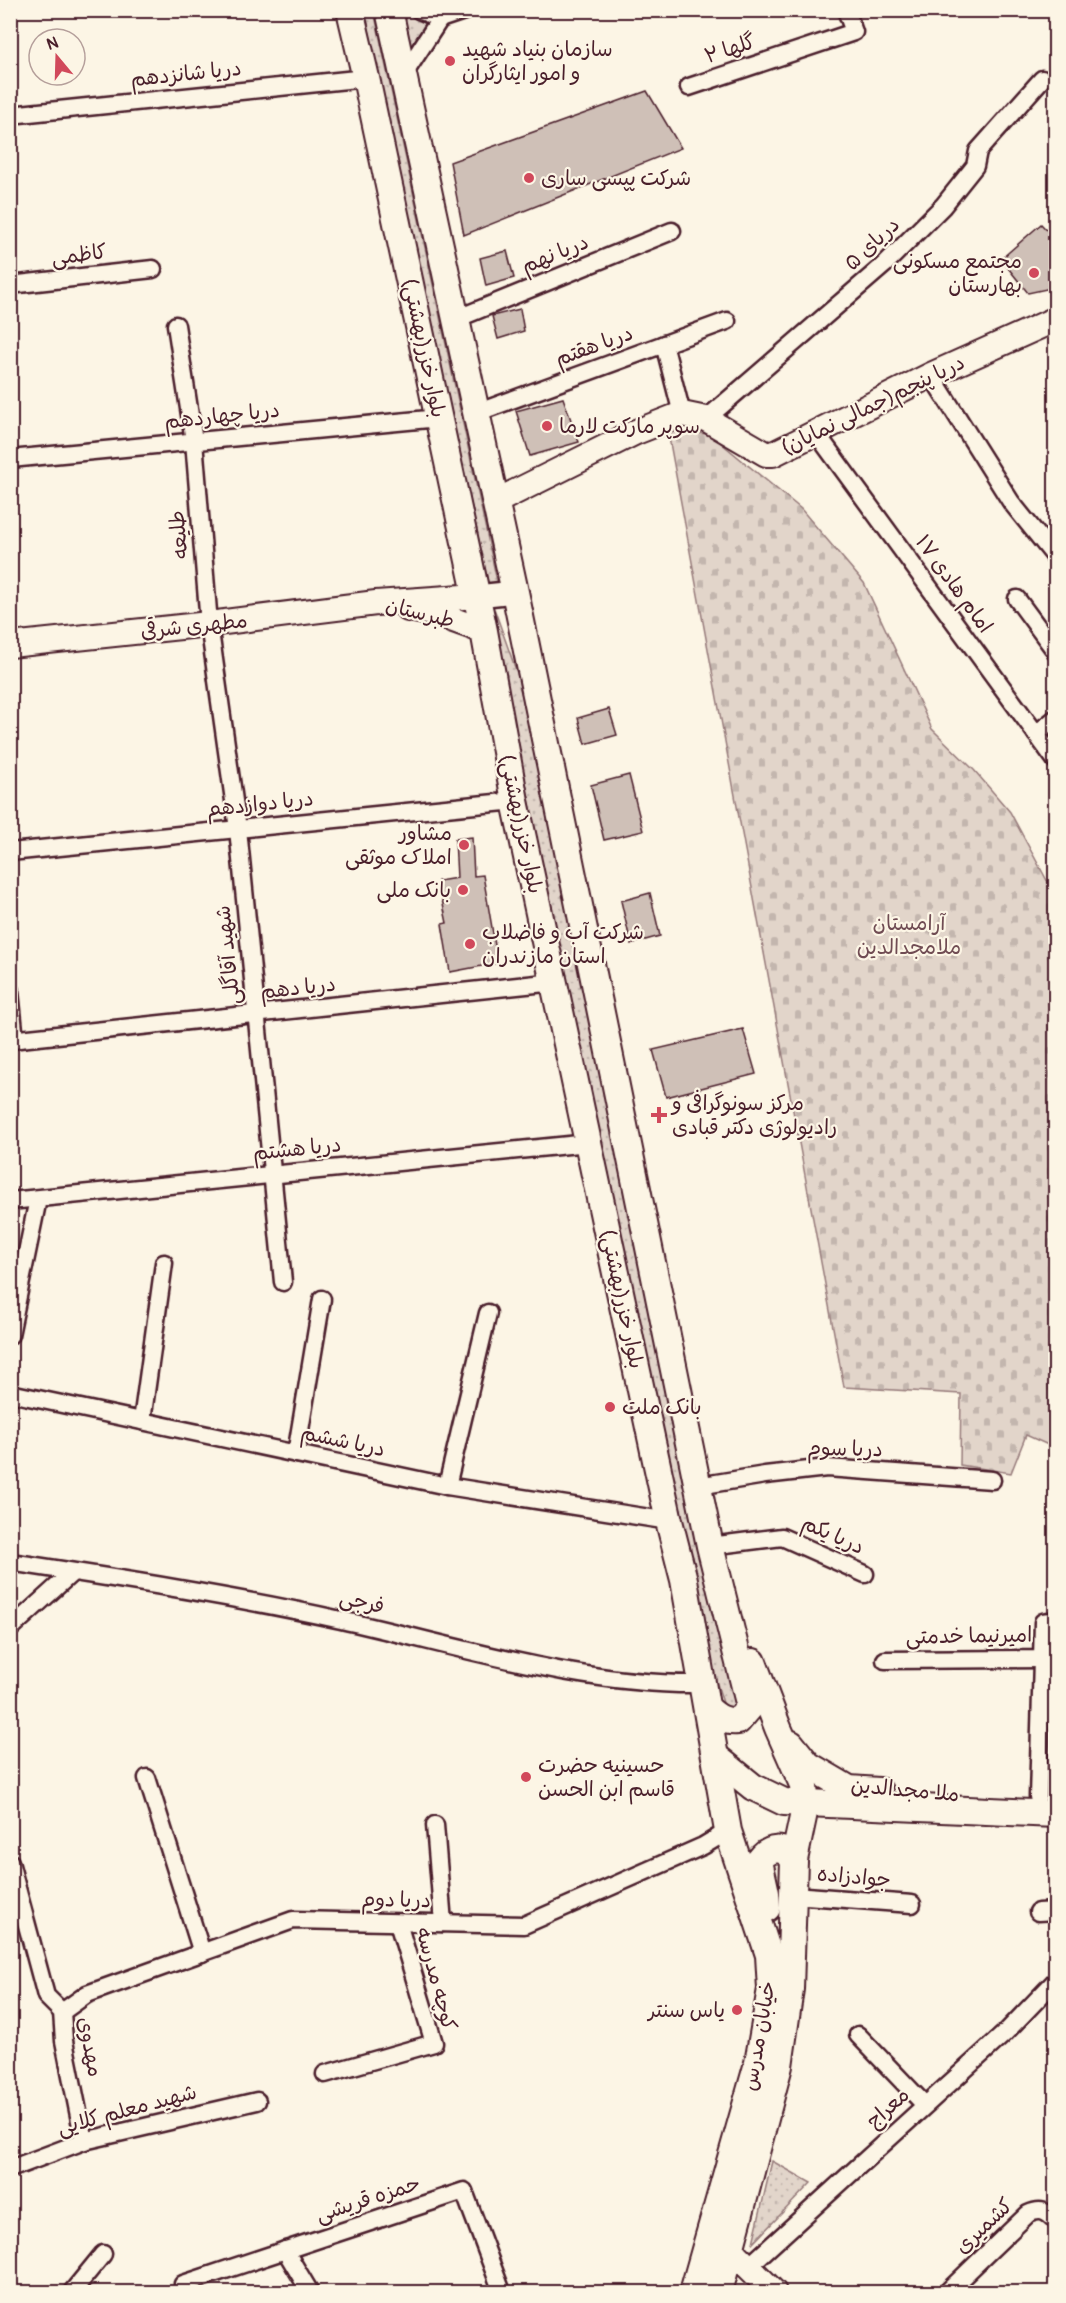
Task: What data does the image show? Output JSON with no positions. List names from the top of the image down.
{
  "streets": {
    "main road": [
      "بلوار خزر(بهشتی)",
      "دریا پنجم(جمالی نمایان)",
      "طبرستان",
      "مطهری شرقی",
      "ملا مجدالدین",
      "خیابان مدرس"
    ],
    "street": [
      "گلها ۲",
      "دریا شانزدهم",
      "دریای ۵",
      "دریا نهم",
      "کاظمی",
      "دریا هقتم",
      "دریا چهاردهم",
      "طلیعه",
      "امام هادی ۱۷",
      "دریا دوازدهم",
      "شهید آقاگلی",
      "دریا دهم",
      "دریا هشتم",
      "دریا ششم",
      "دریا سوم",
      "دریا یکم",
      "فرجی",
      "امیرنیما خدمتی",
      "جوادزاده",
      "دریا دوم",
      "کوچه مدرسه",
      "مهدوی",
      "معراج",
      "شهید معلم کلایی",
      "حمزه قریشی",
      "کشمیری"
    ]
  },
  "crossings": [
    ["دریا شانزدهم", "بلوار خزر(بهشتی)"],
    ["دریای ۵", "دریا پنجم(جمالی نمایان)"],
    ["دریا نهم", "بلوار خزر(بهشتی)"],
    ["دریا هقتم", "بلوار خزر(بهشتی)"],
    ["بلوار خزر(بهشتی)", "دریا چهاردهم"],
    ["بلوار خزر(بهشتی)", "طبرستان"],
    ["بلوار خزر(بهشتی)", "دریا دوازدهم"],
    ["بلوار خزر(بهشتی)", "دریا دهم"],
    ["بلوار خزر(بهشتی)", "دریا هشتم"],
    ["بلوار خزر(بهشتی)", "دریا ششم"],
    ["بلوار خزر(بهشتی)", "دریا سوم"],
    ["بلوار خزر(بهشتی)", "دریا یکم"],
    ["بلوار خزر(بهشتی)", "فرجی"],
    ["بلوار خزر(بهشتی)", "خیابان مدرس"],
    ["دریا پنجم(جمالی نمایان)", "امام هادی ۱۷"],
    ["دریا چهاردهم", "طلیعه"],
    ["طلیعه", "مطهری شرقی"],
    ["طلیعه", "شهید آقاگلی"],
    ["طبرستان", "مطهری شرقی"],
    ["مطهری شرقی", "شهید آقاگلی"],
    ["دریا دوازدهم", "شهید آقاگلی"],
    ["شهید آقاگلی", "دریا دهم"],
    ["شهید آقاگلی", "دریا هشتم"],
    ["فرجی", "خیابان مدرس"],
    ["ملا مجدالدین", "خیابان مدرس"],
    ["جوادزاده", "خیابان مدرس"],
    ["دریا دوم", "کوچه مدرسه"],
    ["دریا دوم", "خیابان مدرس"],
    ["دریا دوم", "مهدوی"],
    ["خیابان مدرس", "معراج"],
    ["مهدوی", "شهید معلم کلایی"]
  ],
  "parks": ["آرامستان ملامجدالدین"],
  "places": {
    "other": [
      "سازمان بنیاد شهید و امور ایثارگران",
      "شرکت پپسی ساری",
      "مجتمع مسکونی بهارستان",
      "سوپر مارکت لارما",
      "مشاور املاک موثقی",
      "بانک ملی",
      "شرکت آب و فاضلاب استان مازندران",
      "بانک ملت",
      "حسینیه حضرت قاسم ابن الحسن",
      "یاس سنتر"
    ],
    "health": ["مركز سونوگرافی و راديولوژی دكتر قبادی"]
  },
  "north": "top"
}
